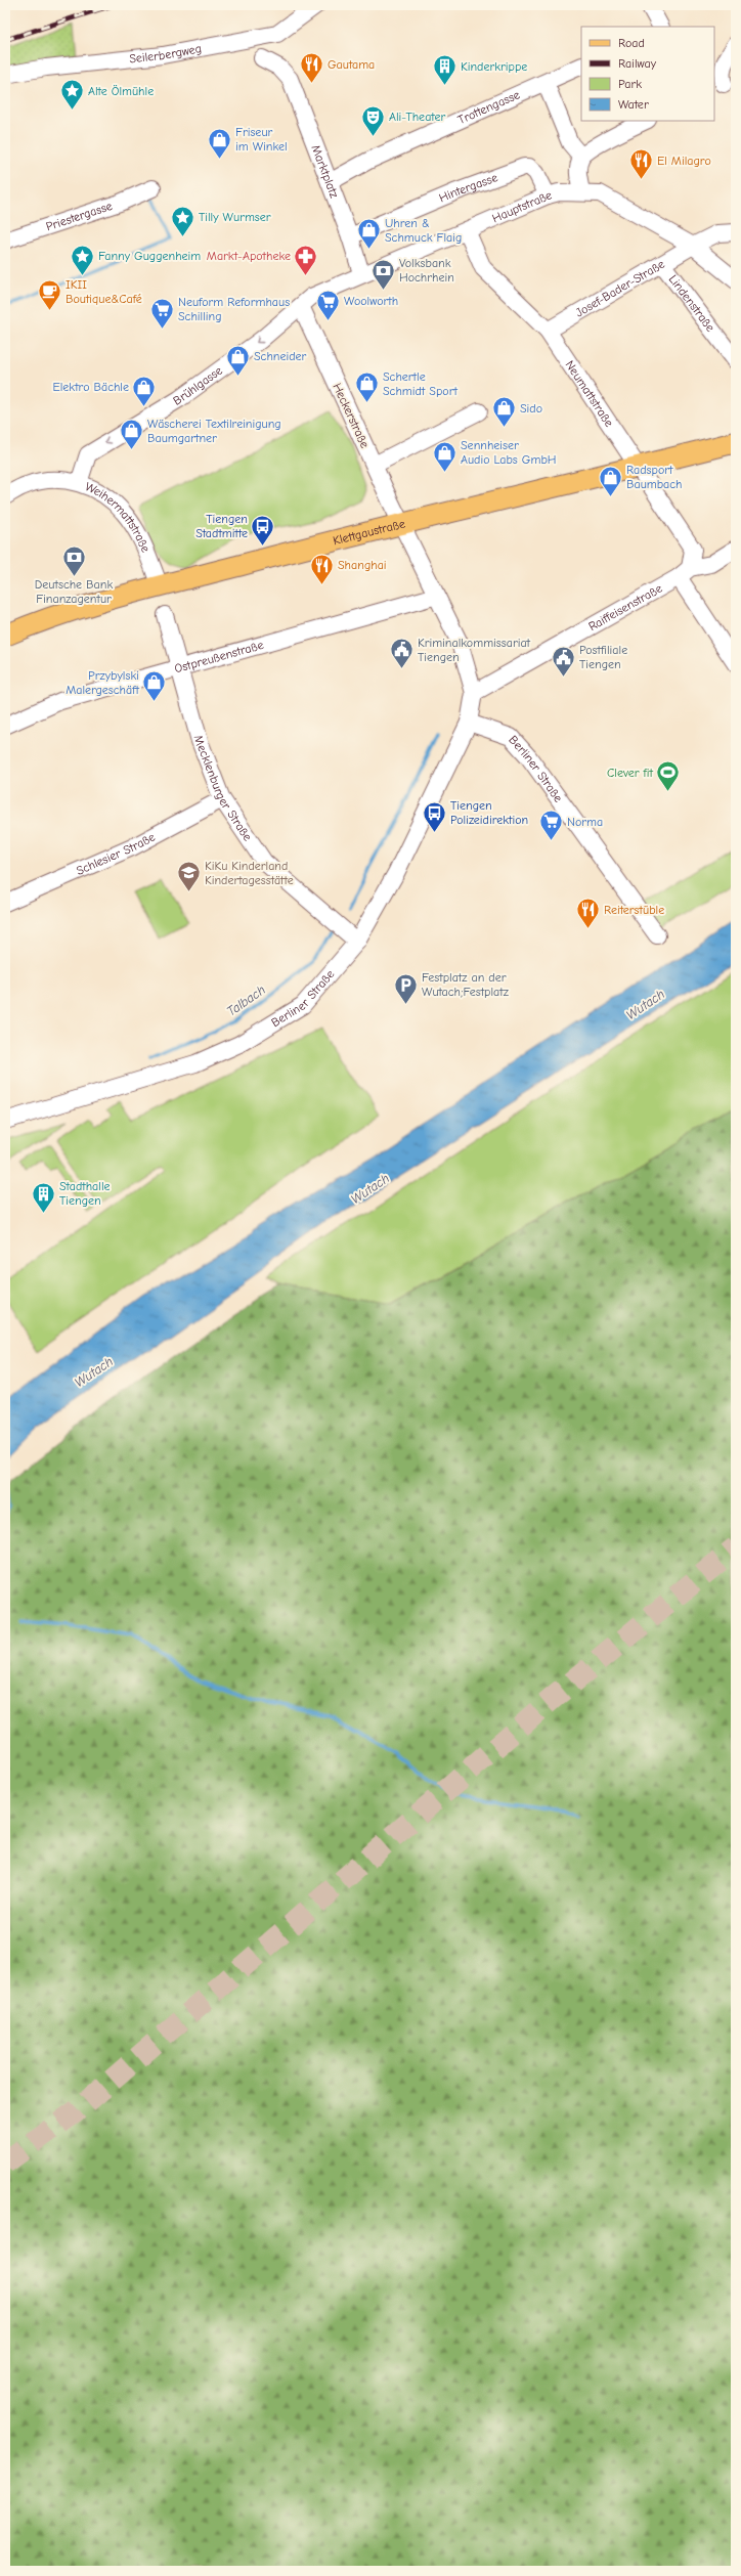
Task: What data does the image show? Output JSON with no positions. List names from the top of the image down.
{
  "streets": {
    "main road": ["Klettgaustraße"],
    "street": [
      "Seilerbergweg",
      "Trottengasse",
      "Marktplatz",
      "Hintergasse",
      "Hauptstraße",
      "Priestergasse",
      "Josef-Bader-Straße",
      "Lindenstraße",
      "Brühlgasse",
      "Neumattstraße",
      "Heckerstraße",
      "Weihermattstraße",
      "Raiffeisenstraße",
      "Ostpreußenstraße",
      "Berliner Straße",
      "Mecklenburger Straße",
      "Schlesier Straße"
    ]
  },
  "crossings": [
    ["Trottengasse", "Marktplatz"],
    ["Marktplatz", "Hintergasse"],
    ["Marktplatz", "Hauptstraße"],
    ["Hintergasse", "Hauptstraße"],
    ["Hauptstraße", "Josef-Bader-Straße"],
    ["Hauptstraße", "Brühlgasse"],
    ["Hauptstraße", "Neumattstraße"],
    ["Hauptstraße", "Heckerstraße"],
    ["Josef-Bader-Straße", "Lindenstraße"],
    ["Josef-Bader-Straße", "Neumattstraße"],
    ["Brühlgasse", "Heckerstraße"],
    ["Brühlgasse", "Weihermattstraße"],
    ["Neumattstraße", "Klettgaustraße"],
    ["Neumattstraße", "Raiffeisenstraße"],
    ["Heckerstraße", "Klettgaustraße"],
    ["Heckerstraße", "Berliner Straße"],
    ["Weihermattstraße", "Klettgaustraße"],
    ["Klettgaustraße", "Berliner Straße"],
    ["Raiffeisenstraße", "Berliner Straße"],
    ["Ostpreußenstraße", "Berliner Straße"],
    ["Ostpreußenstraße", "Mecklenburger Straße"],
    ["Berliner Straße", "Mecklenburger Straße"],
    ["Mecklenburger Straße", "Schlesier Straße"]
  ],
  "one_way": ["Brühlgasse"],
  "water": ["Talbach", "Wutach"],
  "places": {
    "restaurant": [
      "Gautama",
      "El Milagro",
      "Shanghai",
      "Reiterstüble"
    ],
    "building": ["Kinderkrippe", "Stadthalle Tiengen"],
    "place": ["Alte Ölmühle", "Tilly Wurmser", "Fanny Guggenheim"],
    "theatre": ["Ali-Theater"],
    "shop": [
      "Friseur im Winkel",
      "Uhren & Schmuck Flaig",
      "Schneider",
      "Schertle Schmidt Sport",
      "Elektro Bächle",
      "Sido",
      "Wäscherei Textilreinigung Baumgartner",
      "Sennheiser Audio Labs GmbH",
      "Radsport Baumbach",
      "Przybylski Malergeschäft"
    ],
    "pharmacy": ["Markt-Apotheke"],
    "bank": ["Volksbank Hochrhein", "Deutsche Bank Finanzagentur"],
    "cafe": ["IKII Boutique&Café"],
    "supermarket": ["Woolworth", "Neuform Reformhaus Schilling", "Norma"],
    "bus stop": ["Tiengen Stadtmitte", "Tiengen Polizeidirektion"],
    "public building": ["Kriminalkommissariat Tiengen", "Postfiliale Tiengen"],
    "sports": ["Clever fit"],
    "school or university": ["KiKu Kinderland Kindertagesstätte"],
    "parking": ["Festplatz an der Wutach;Festplatz"]
  },
  "legend": [
    "Road",
    "Railway",
    "Park",
    "Water"
  ]
}
